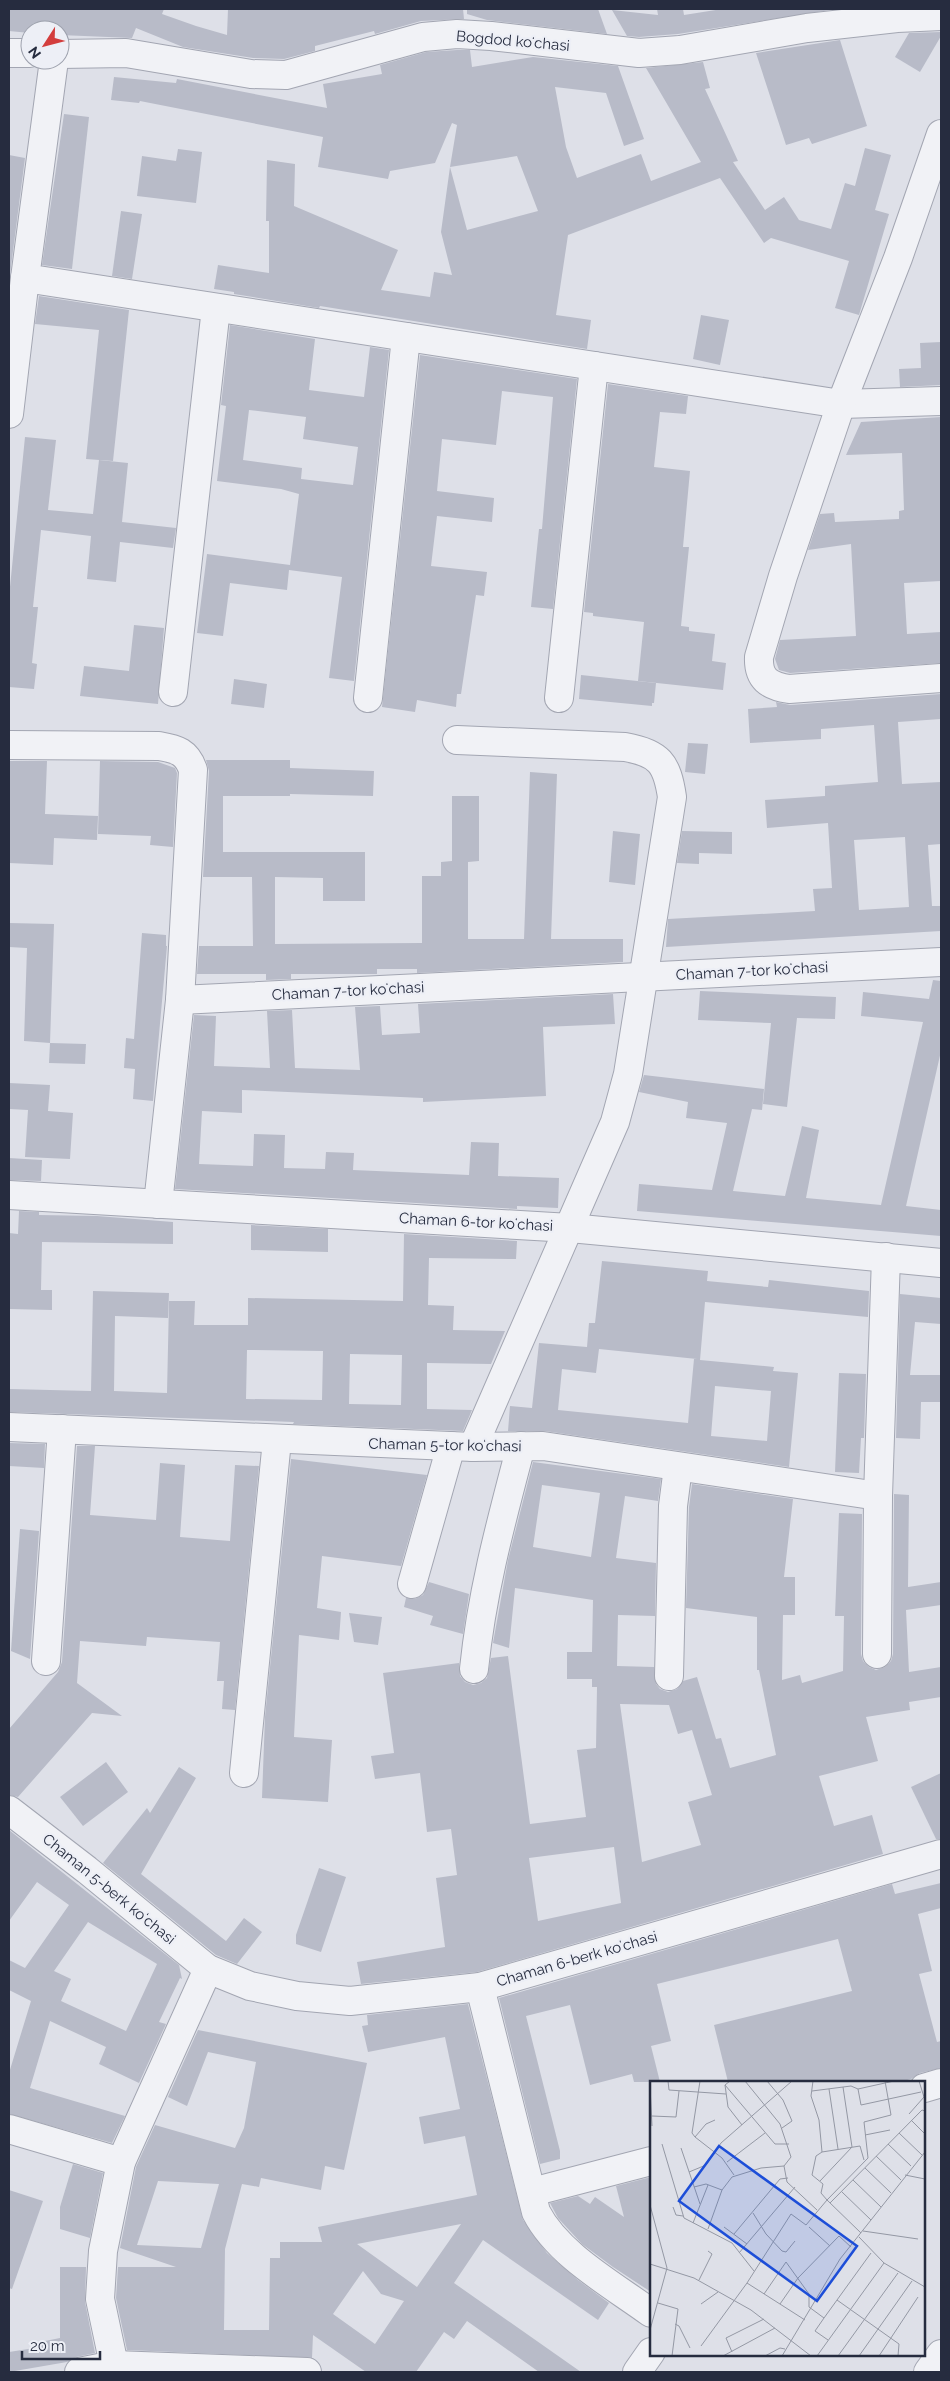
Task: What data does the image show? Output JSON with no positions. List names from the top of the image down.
{
  "streets": {
    "street": [
      "Bogdod koʻchasi",
      "Chaman 7-tor koʻchasi",
      "Chaman 6-tor koʻchasi",
      "Chaman 5-tor koʻchasi",
      "Chaman 5-berk koʻchasi",
      "Chaman 6-berk koʻchasi"
    ]
  },
  "crossings": [
    ["Chaman 5-berk koʻchasi", "Chaman 6-berk koʻchasi"]
  ],
  "scale_bar": "20 m",
  "north": "bottom left"
}
